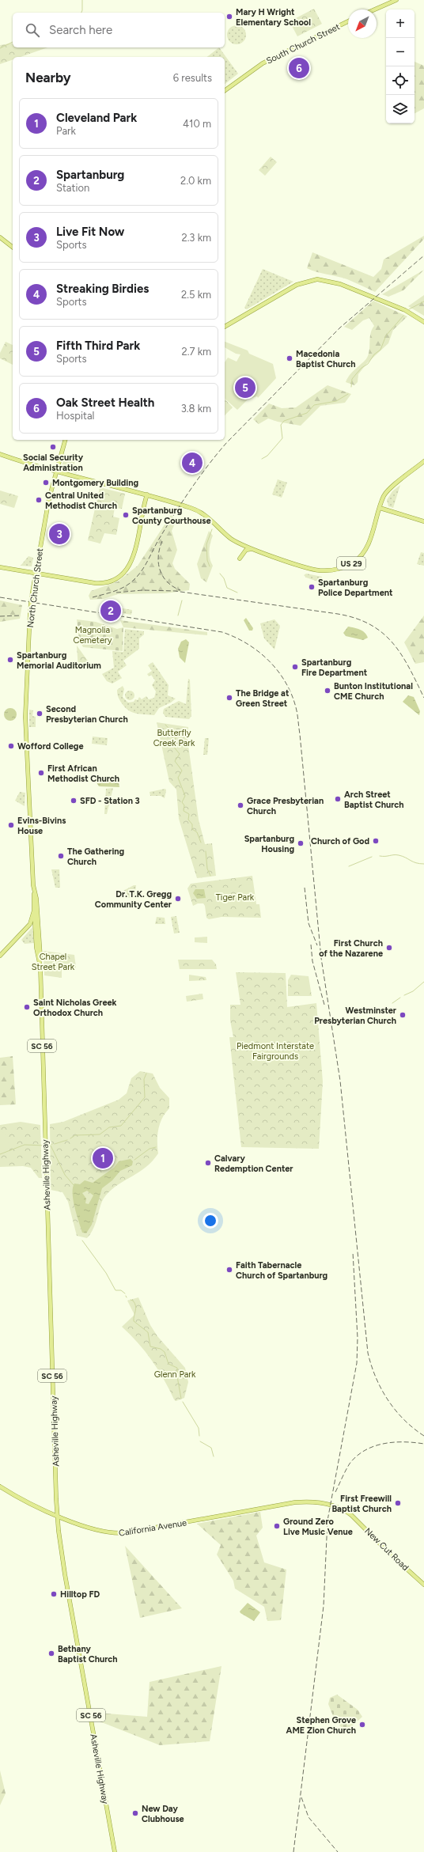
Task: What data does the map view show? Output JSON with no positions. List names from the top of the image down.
{
  "streets": {
    "main road": [
      "South Church Street",
      "US 29",
      "North Church Street",
      "SC 56",
      "Asheville Highway",
      "California Avenue",
      "New Cut Road"
    ]
  },
  "crossings": [
    ["US 29", "North Church Street"],
    ["North Church Street", "Asheville Highway"],
    ["Asheville Highway", "California Avenue"],
    ["California Avenue", "New Cut Road"]
  ],
  "parks": [
    "Magnolia Cemetery",
    "Butterfly Creek Park",
    "Tiger Park",
    "Chapel Street Park",
    "Piedmont Interstate Fairgrounds",
    "Glenn Park"
  ],
  "places": [
    "Mary H Wright Elementary School",
    "Macedonia Baptist Church",
    "Social Security Administration",
    "Montgomery Building",
    "Central United Methodist Church",
    "Spartanburg County Courthouse",
    "Spartanburg Police Department",
    "Spartanburg Memorial Auditorium",
    "Spartanburg Fire Department",
    "Bunton Institutional CME Church",
    "The Bridge at Green Street",
    "Second Presbyterian Church",
    "Wofford College",
    "First African Methodist Church",
    "Arch Street Baptist Church",
    "SFD - Station 3",
    "Grace Presbyterian Church",
    "Evins-Bivins House",
    "Church of God",
    "Spartanburg Housing",
    "The Gathering Church",
    "Dr. T.K. Gregg Community Center",
    "First Church of the Nazarene",
    "Saint Nicholas Greek Orthodox Church",
    "Westminster Presbyterian Church",
    "Calvary Redemption Center",
    "Faith Tabernacle Church of Spartanburg",
    "First Freewill Baptist Church",
    "Ground Zero Live Music Venue",
    "Hilltop FD",
    "Bethany Baptist Church",
    "Stephen Grove AME Zion Church",
    "New Day Clubhouse"
  ],
  "north": "bottom left",
  "page": {
    "map_buttons": ["+", "−"],
    "search": "Search here",
    "pins": [
      "6",
      "5",
      "4",
      "3",
      "2",
      "1"
    ],
    "heading": ["Nearby", "6 results"],
    "list": [
      {
        "mark": "1",
        "name": "Cleveland Park",
        "note": "Park",
        "value": "410 m"
      },
      {
        "mark": "2",
        "name": "Spartanburg",
        "note": "Station",
        "value": "2.0 km"
      },
      {
        "mark": "3",
        "name": "Live Fit Now",
        "note": "Sports",
        "value": "2.3 km"
      },
      {
        "mark": "4",
        "name": "Streaking Birdies",
        "note": "Sports",
        "value": "2.5 km"
      },
      {
        "mark": "5",
        "name": "Fifth Third Park",
        "note": "Sports",
        "value": "2.7 km"
      },
      {
        "mark": "6",
        "name": "Oak Street Health",
        "note": "Hospital",
        "value": "3.8 km"
      }
    ]
  }
}
